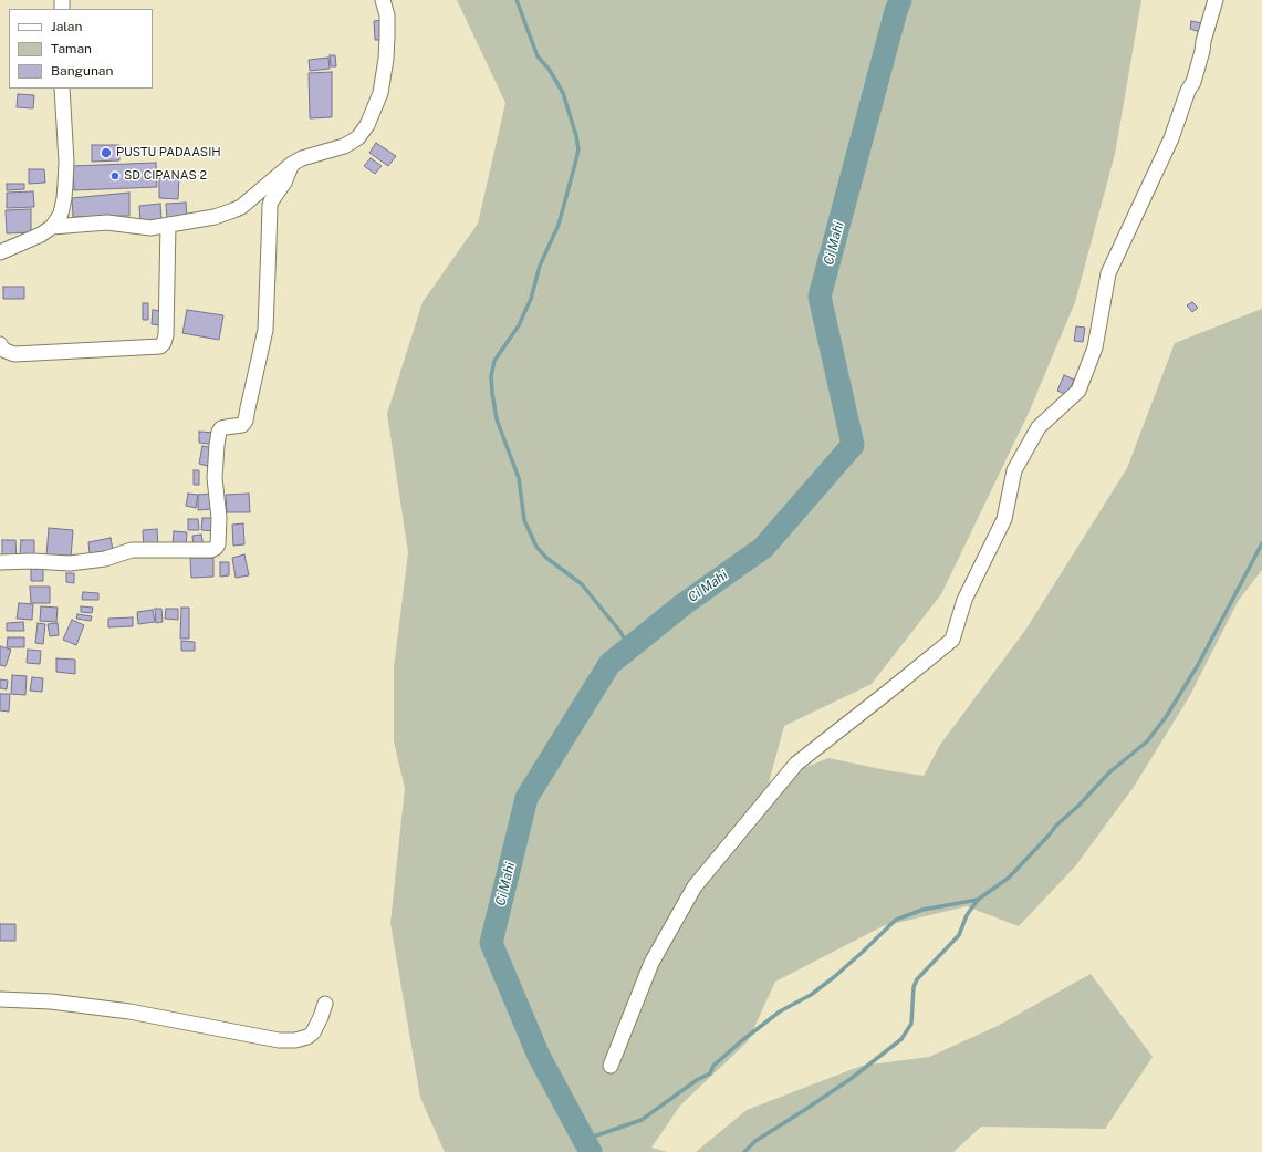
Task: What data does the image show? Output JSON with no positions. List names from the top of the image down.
{
  "water": ["Ci Mahi"],
  "places": ["PUSTU PADAASIH", "SD CIPANAS 2"],
  "legend": ["Jalan", "Taman", "Bangunan"]
}
